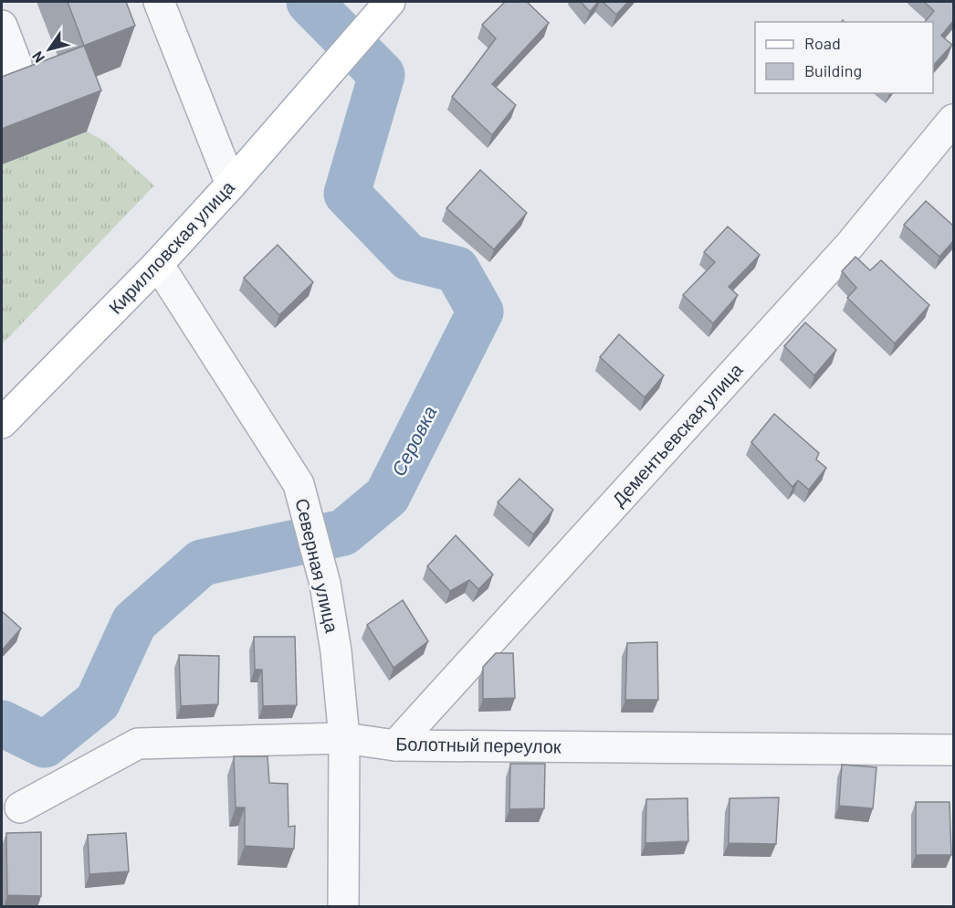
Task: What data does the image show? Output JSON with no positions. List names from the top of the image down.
{
  "streets": {
    "main road": ["Кирилловская улица"],
    "street": ["Дементьевская улица", "Северная улица", "Болотный переулок"]
  },
  "crossings": [
    ["Кирилловская улица", "Северная улица"],
    ["Дементьевская улица", "Болотный переулок"],
    ["Северная улица", "Болотный переулок"]
  ],
  "water": ["Серовка"],
  "legend": ["Road", "Building"],
  "north": "bottom left"
}
